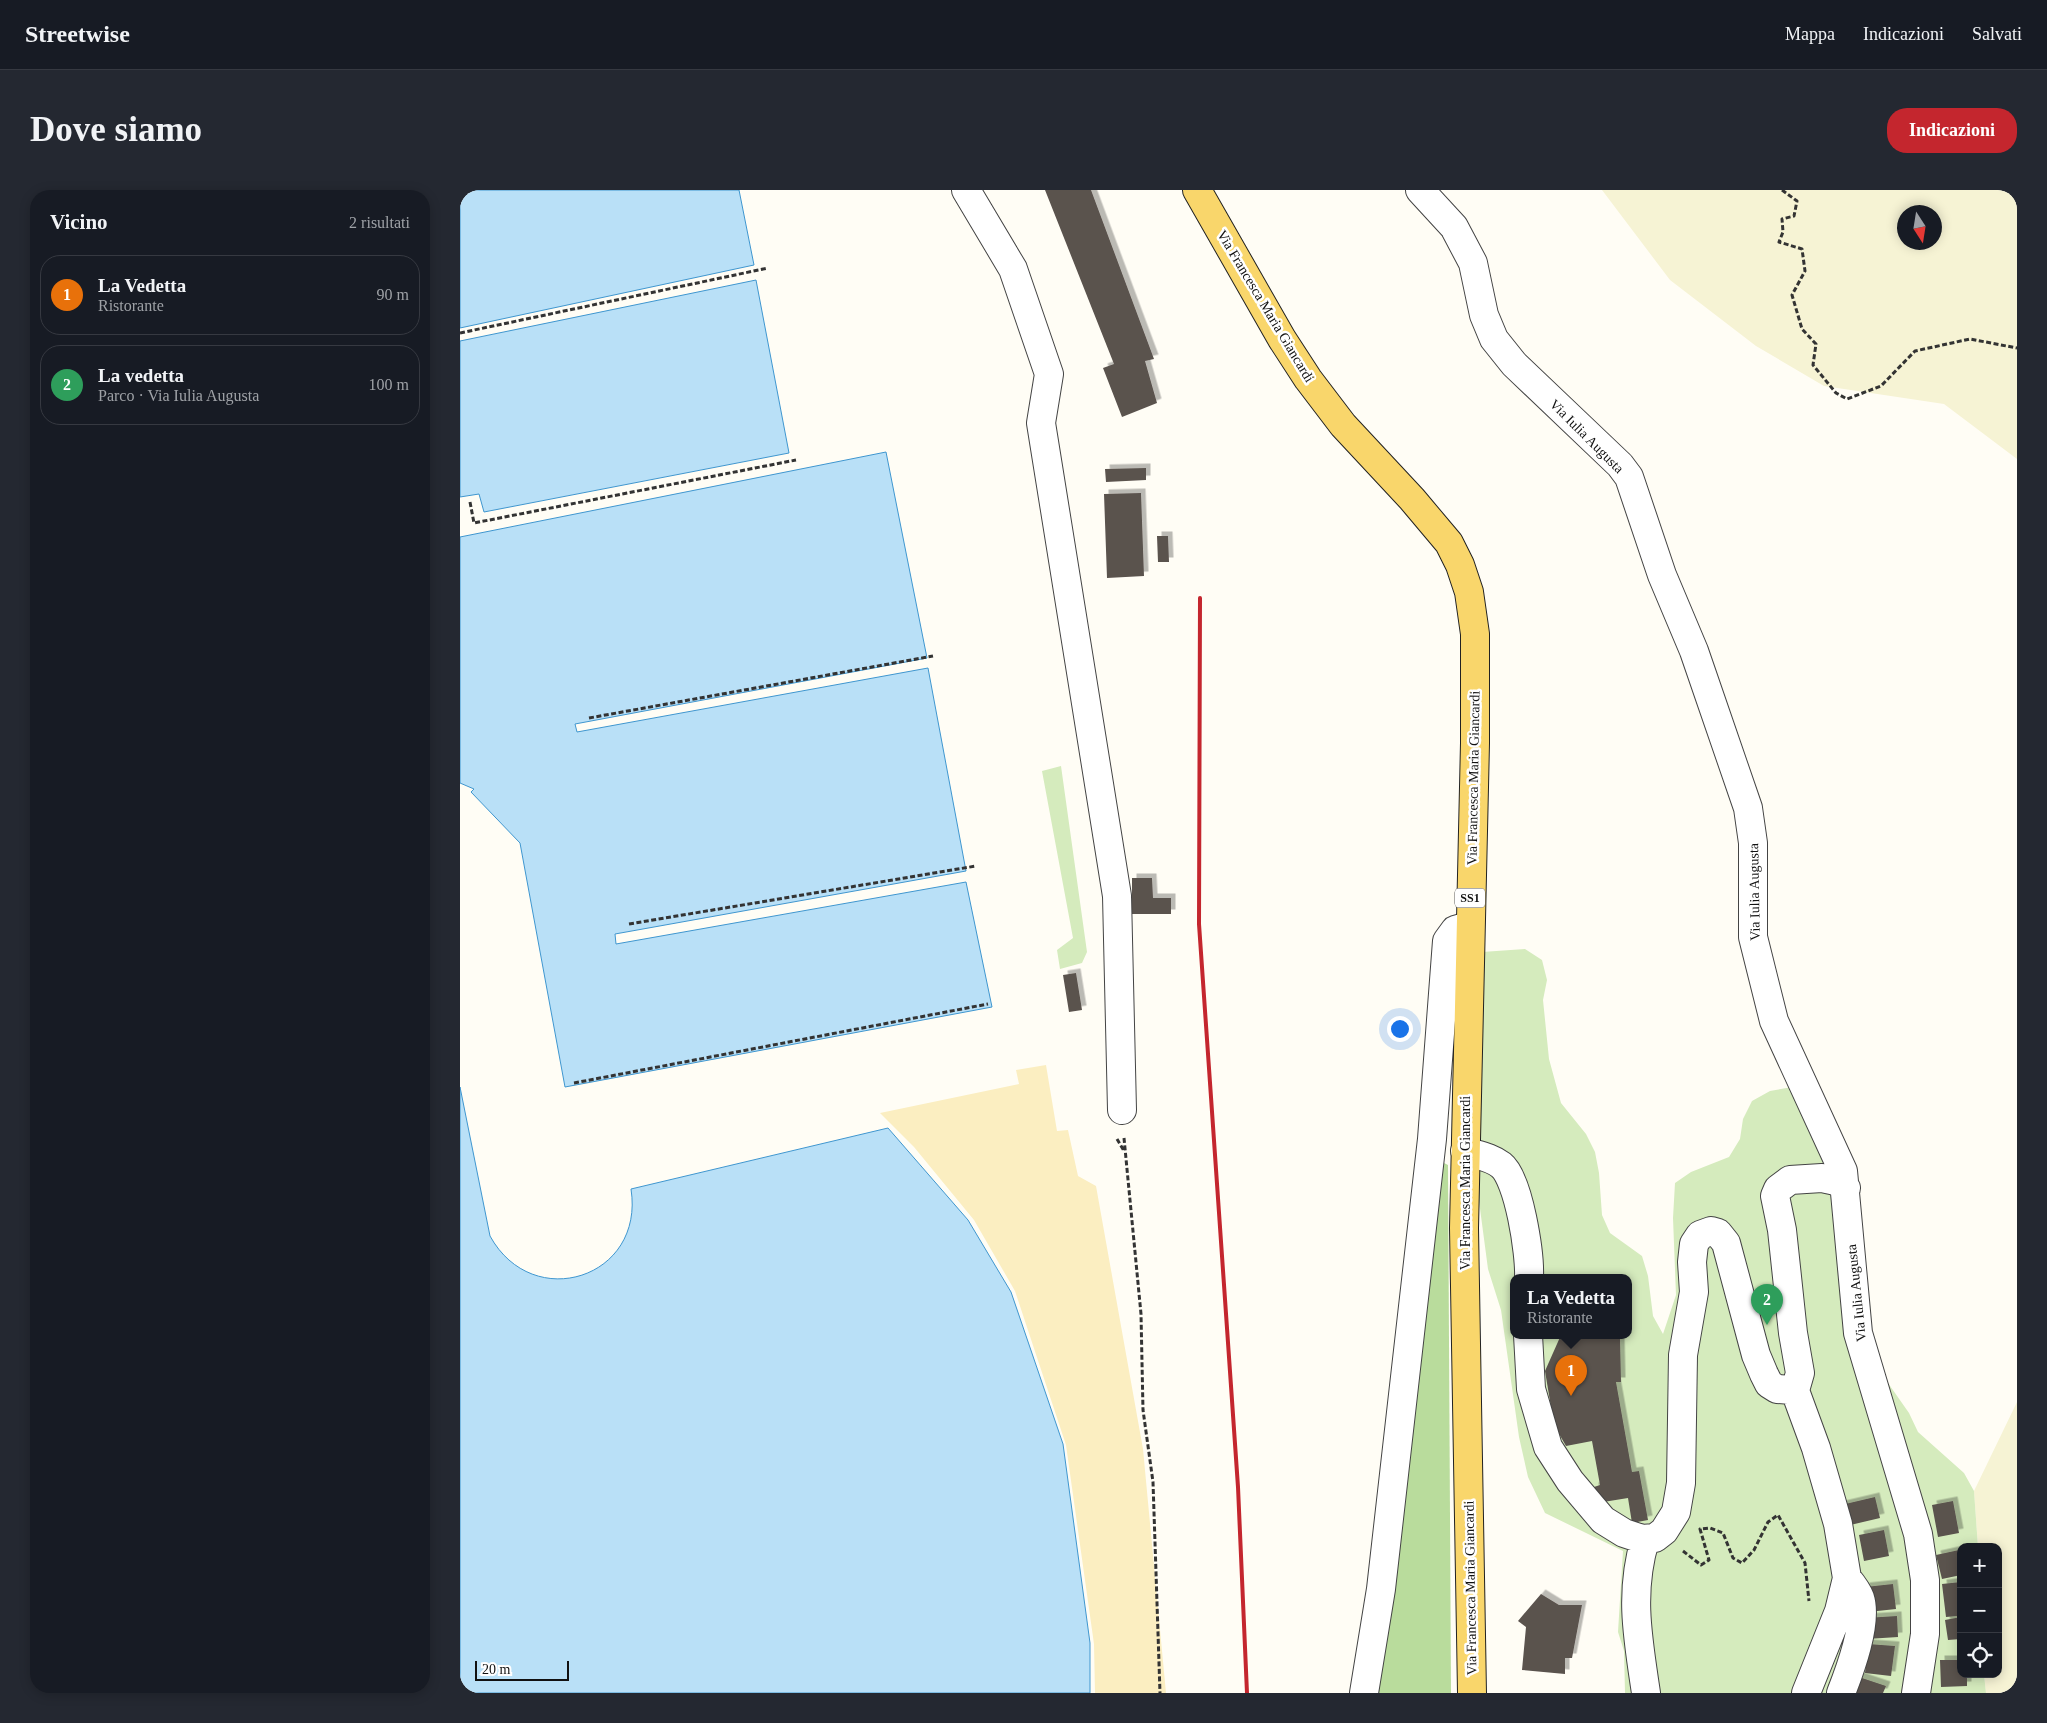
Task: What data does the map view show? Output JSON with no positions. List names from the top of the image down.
{
  "streets": {
    "main road": ["Via Francesca Maria Giancardi", "SS1"],
    "street": ["Via Iulia Augusta"]
  },
  "scale_bar": "20 m",
  "north": "bottom",
  "page": {
    "header": "Streetwise",
    "nav": ["Mappa", "Indicazioni", "Salvati"],
    "buttons": "Indicazioni",
    "title": "Dove siamo",
    "heading": ["Vicino", "2 risultati"],
    "list": [
      {
        "mark": "1",
        "name": "La Vedetta",
        "note": "Ristorante",
        "value": "90 m"
      },
      {
        "mark": "2",
        "name": "La vedetta",
        "note": "Parco · Via Iulia Augusta",
        "value": "100 m"
      }
    ],
    "popup": ["La Vedetta", "Ristorante"],
    "pins": ["2", "1"],
    "map_buttons": ["+", "−"],
    "scale": "20 m"
  }
}
